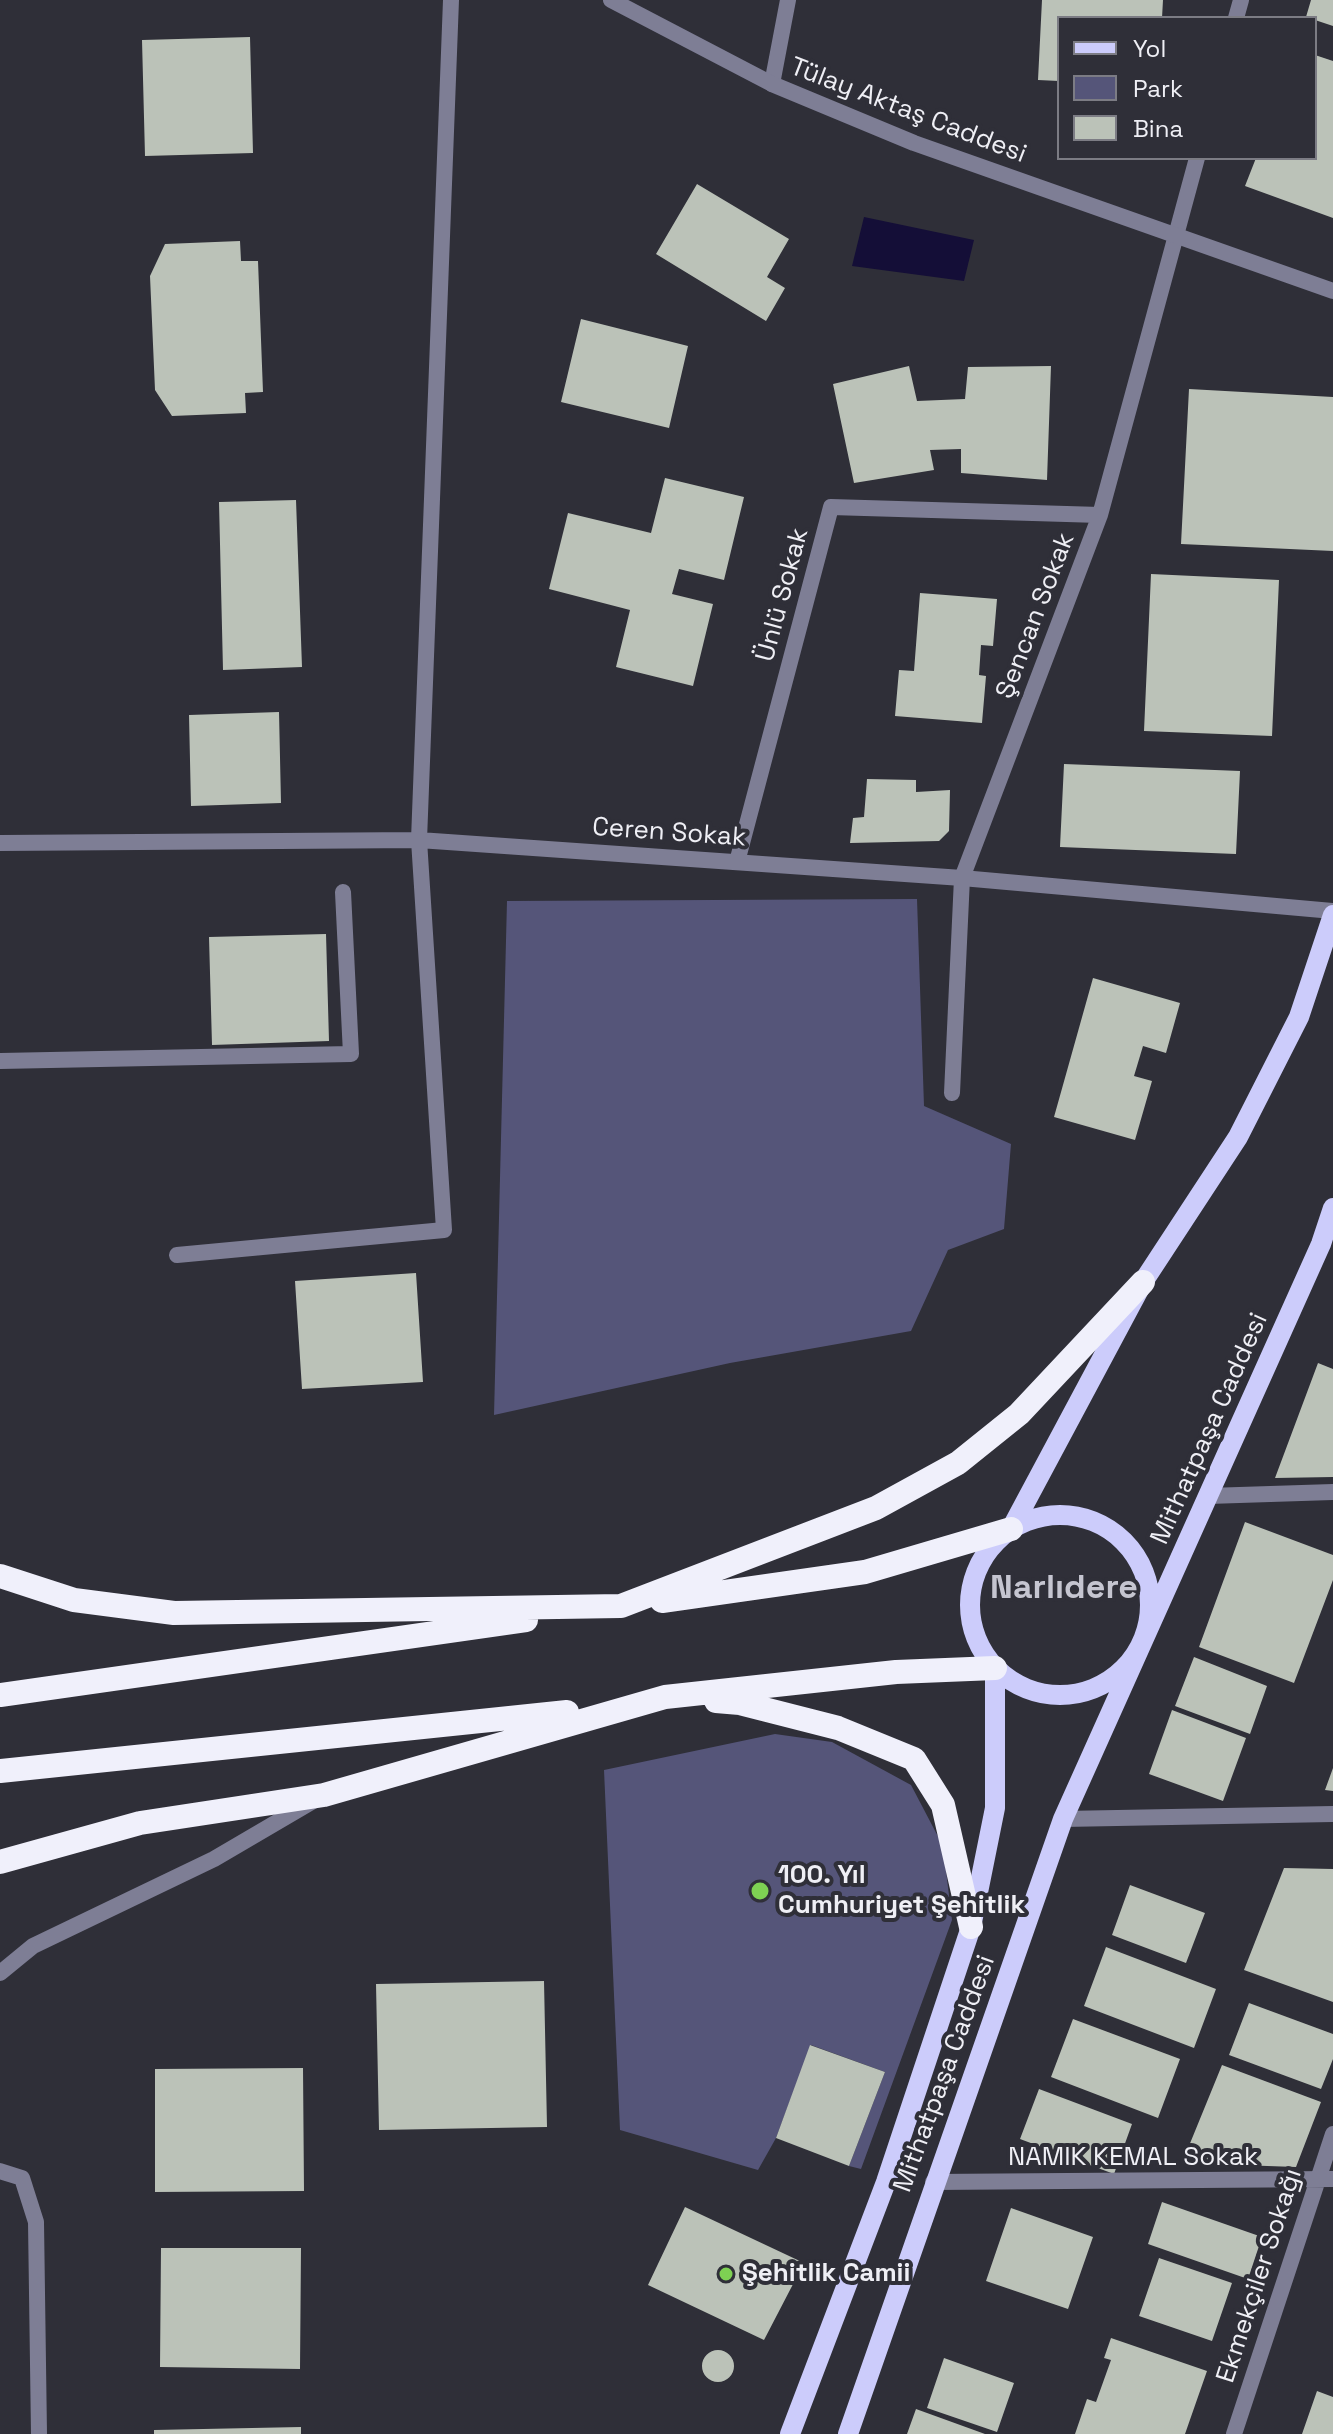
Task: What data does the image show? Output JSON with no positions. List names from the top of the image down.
{
  "streets": {
    "main road": ["Mithatpaşa Caddesi"],
    "street": [
      "Tülay Aktaş Caddesi",
      "Ünlü Sokak",
      "Şencan Sokak",
      "Ceren Sokak",
      "NAMIK KEMAL Sokak",
      "Ekmekçiler Sokağı"
    ]
  },
  "crossings": [
    ["Tülay Aktaş Caddesi", "Şencan Sokak"],
    ["Ünlü Sokak", "Şencan Sokak"],
    ["Ünlü Sokak", "Ceren Sokak"],
    ["Şencan Sokak", "Ceren Sokak"],
    ["Mithatpaşa Caddesi", "NAMIK KEMAL Sokak"],
    ["NAMIK KEMAL Sokak", "Ekmekçiler Sokağı"]
  ],
  "districts": ["Narlıdere"],
  "places": ["100. Yıl Cumhuriyet Şehitlik", "Şehitlik Camii"],
  "legend": ["Yol", "Park", "Bina"]
}
